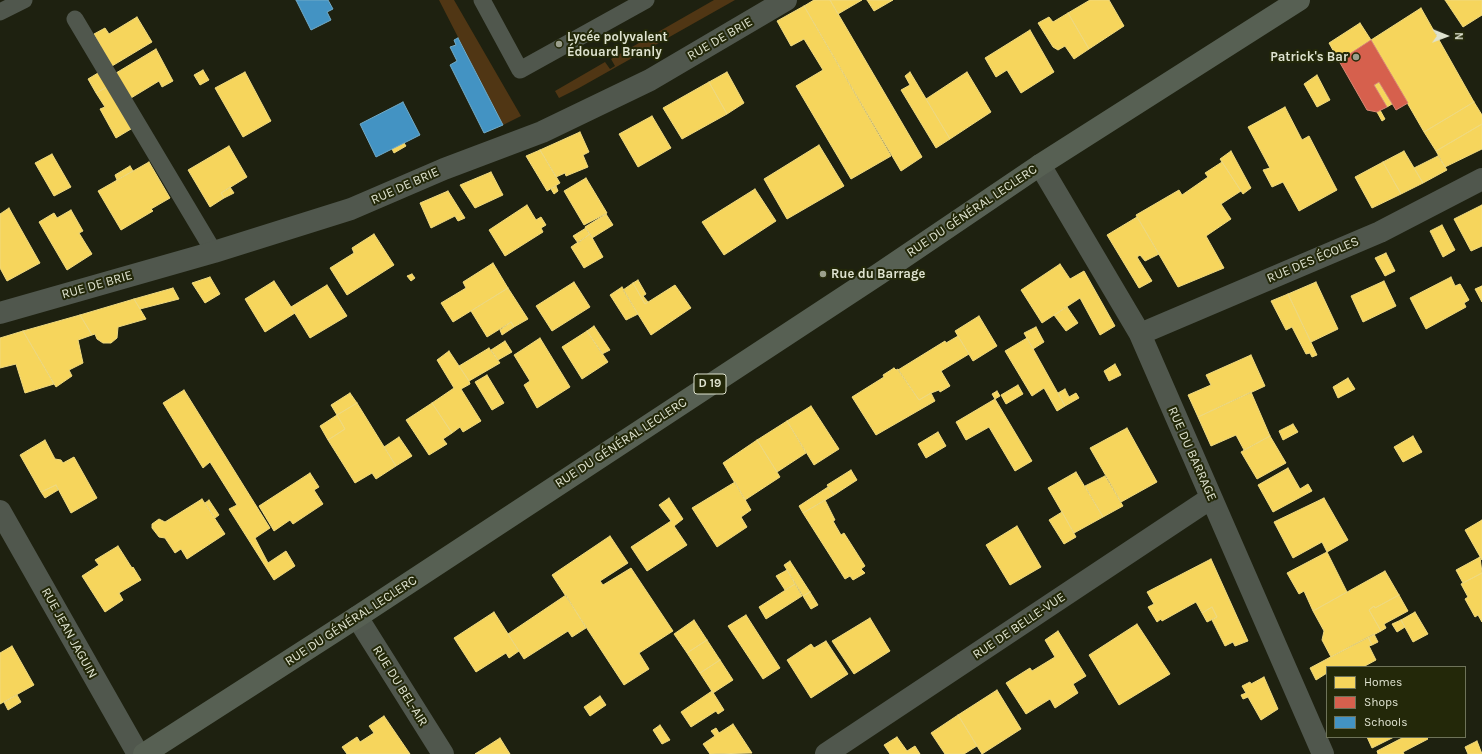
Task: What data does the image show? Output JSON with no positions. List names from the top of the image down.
{
  "streets": {
    "main road": ["RUE DU GÉNÉRAL LECLERC", "D 19"],
    "street": [
      "RUE DE BRIE",
      "RUE DES ÉCOLES",
      "RUE DU BARRAGE",
      "RUE DE BELLE-VUE",
      "RUE JEAN JAGUIN",
      "RUE DU BEL-AIR"
    ]
  },
  "crossings": [
    ["RUE DU GÉNÉRAL LECLERC", "RUE DU BARRAGE"],
    ["RUE DU GÉNÉRAL LECLERC", "RUE DU BEL-AIR"],
    ["RUE DES ÉCOLES", "RUE DU BARRAGE"],
    ["RUE DU BARRAGE", "RUE DE BELLE-VUE"]
  ],
  "places": ["Lycée polyvalent Édouard Branly", "Patrick's Bar", "Rue du Barrage"],
  "legend": ["Homes", "Shops", "Schools"],
  "north": "right"
}
